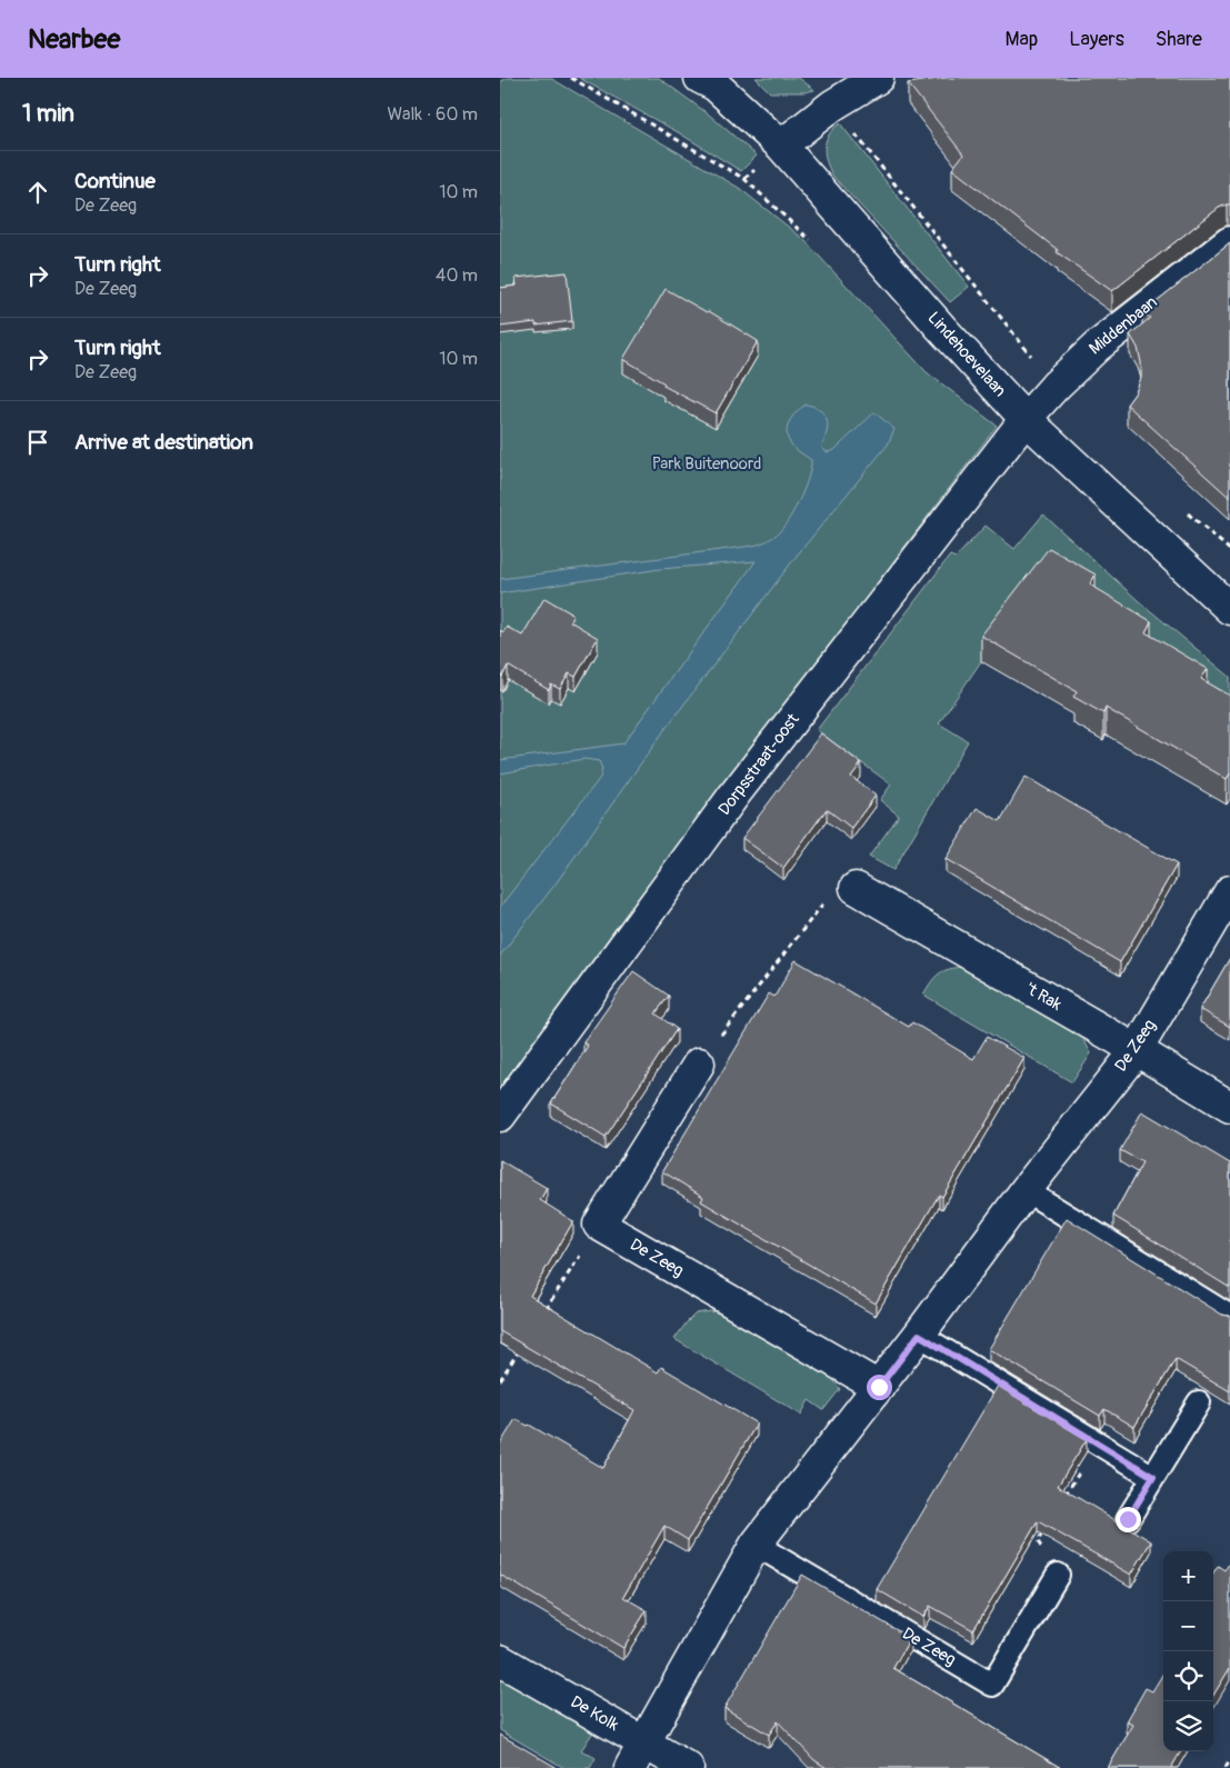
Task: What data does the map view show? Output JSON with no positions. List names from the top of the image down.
{
  "streets": {
    "street": [
      "Middenbaan",
      "Lindehoevelaan",
      "Dorpsstraat-oost",
      "'t Rak",
      "De Zeeg",
      "De Kolk"
    ]
  },
  "crossings": [
    ["Middenbaan", "Lindehoevelaan"],
    ["Middenbaan", "Dorpsstraat-oost"],
    ["Lindehoevelaan", "Dorpsstraat-oost"],
    ["'t Rak", "De Zeeg"],
    ["De Zeeg", "De Kolk"]
  ],
  "parks": ["Park Buitenoord"],
  "page": {
    "header": "Nearbee",
    "nav": ["Map", "Layers", "Share"],
    "heading": ["1 min", "Walk · 60 m"],
    "list": [
      ["Continue", "De Zeeg", "10 m"],
      ["Turn right", "De Zeeg", "40 m"],
      ["Turn right", "De Zeeg", "10 m"],
      "Arrive at destination"
    ],
    "map_buttons": ["+", "−"]
  }
}
